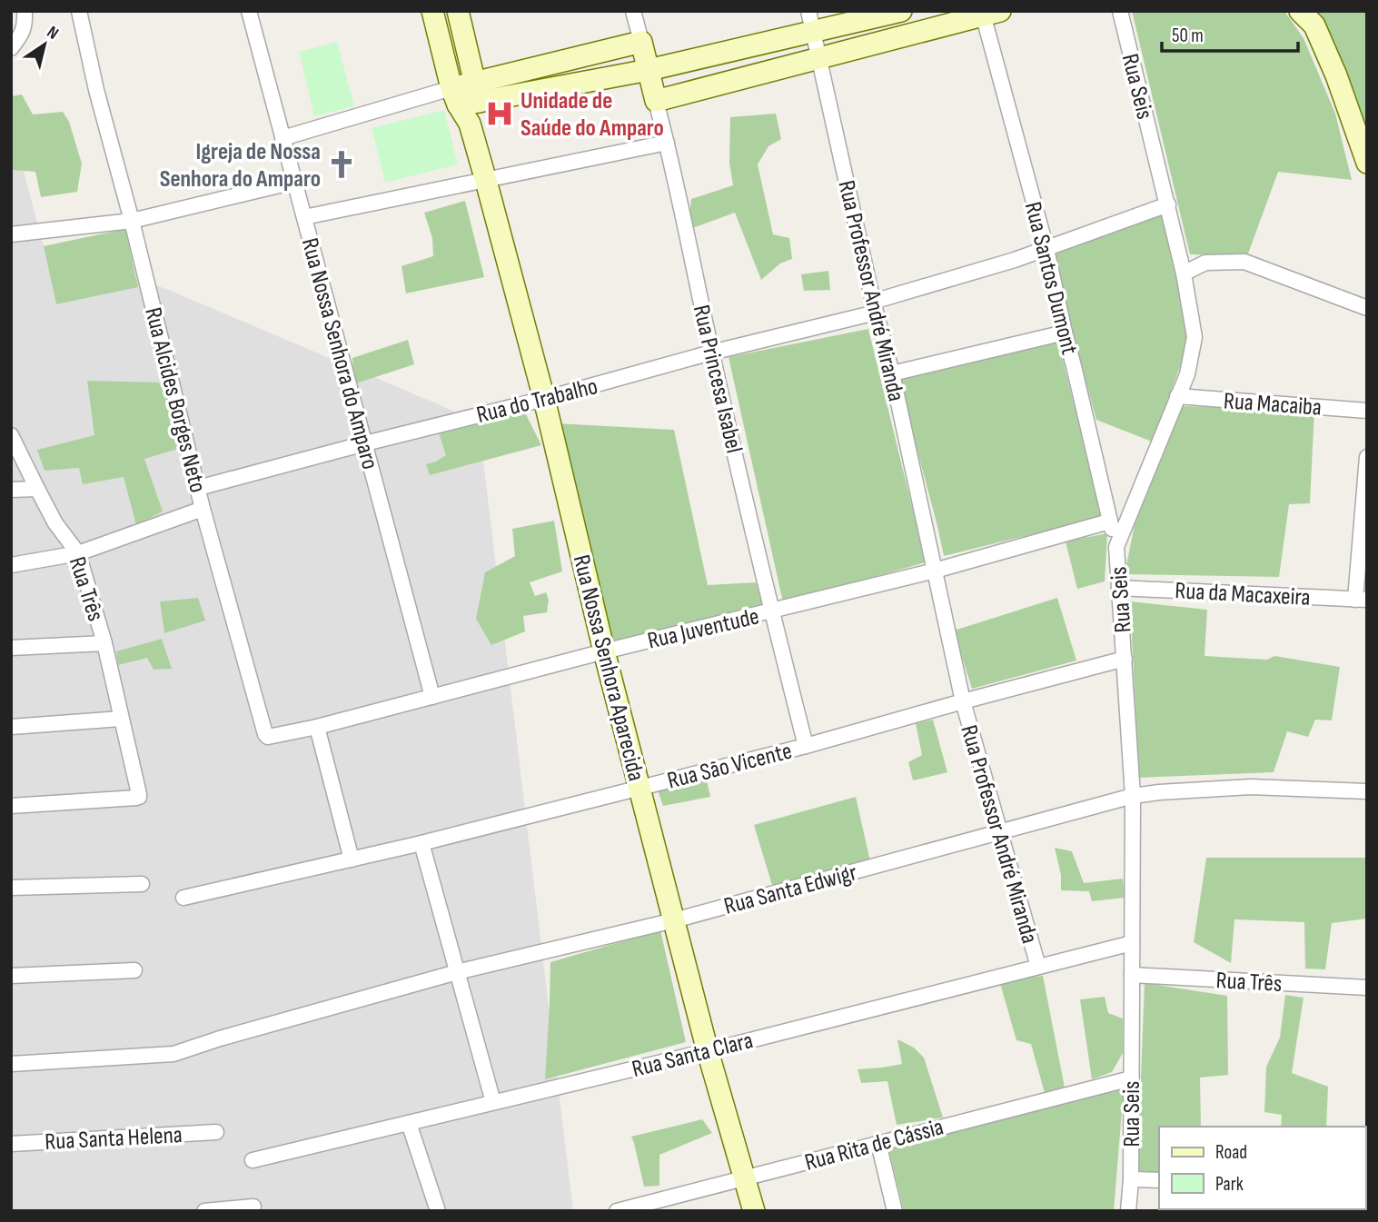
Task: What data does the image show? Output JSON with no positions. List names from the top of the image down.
{
  "streets": {
    "main road": ["Rua Princesa Isabel", "Rua Nossa Senhora Aparecida"],
    "street": [
      "Rua Seis",
      "Rua Santos Dumont",
      "Rua Professor André Miranda",
      "Rua Nossa Senhora do Amparo",
      "Rua Alcides Borges Neto",
      "Rua do Trabalho",
      "Rua Macaiba",
      "Rua Três",
      "Rua da Macaxeira",
      "Rua Juventude",
      "Rua São Vicente",
      "Rua Santa Edwigr",
      "Rua Santa Clara",
      "Rua Santa Helena",
      "Rua Rita de Cássia"
    ]
  },
  "crossings": [
    ["Rua Seis", "Rua Santos Dumont"],
    ["Rua Seis", "Rua do Trabalho"],
    ["Rua Seis", "Rua Macaiba"],
    ["Rua Seis", "Rua Três"],
    ["Rua Seis", "Rua da Macaxeira"],
    ["Rua Seis", "Rua São Vicente"],
    ["Rua Seis", "Rua Santa Edwigr"],
    ["Rua Seis", "Rua Santa Clara"],
    ["Rua Seis", "Rua Rita de Cássia"],
    ["Rua Santos Dumont", "Rua do Trabalho"],
    ["Rua Santos Dumont", "Rua Juventude"],
    ["Rua Professor André Miranda", "Rua do Trabalho"],
    ["Rua Professor André Miranda", "Rua Juventude"],
    ["Rua Professor André Miranda", "Rua São Vicente"],
    ["Rua Professor André Miranda", "Rua Santa Edwigr"],
    ["Rua Professor André Miranda", "Rua Santa Clara"],
    ["Rua Nossa Senhora do Amparo", "Rua do Trabalho"],
    ["Rua Nossa Senhora do Amparo", "Rua Juventude"],
    ["Rua Princesa Isabel", "Rua do Trabalho"],
    ["Rua Princesa Isabel", "Rua Juventude"],
    ["Rua Princesa Isabel", "Rua São Vicente"],
    ["Rua Alcides Borges Neto", "Rua do Trabalho"],
    ["Rua Alcides Borges Neto", "Rua Juventude"],
    ["Rua do Trabalho", "Rua Nossa Senhora Aparecida"],
    ["Rua Juventude", "Rua Nossa Senhora Aparecida"],
    ["Rua Nossa Senhora Aparecida", "Rua São Vicente"],
    ["Rua Nossa Senhora Aparecida", "Rua Santa Edwigr"],
    ["Rua Nossa Senhora Aparecida", "Rua Santa Clara"],
    ["Rua Nossa Senhora Aparecida", "Rua Rita de Cássia"]
  ],
  "places": {
    "hospital": ["Unidade de Saúde do Amparo"],
    "church": ["Igreja de Nossa Senhora do Amparo"]
  },
  "legend": ["Road", "Park"],
  "scale_bar": "50 m",
  "north": "top right"
}
